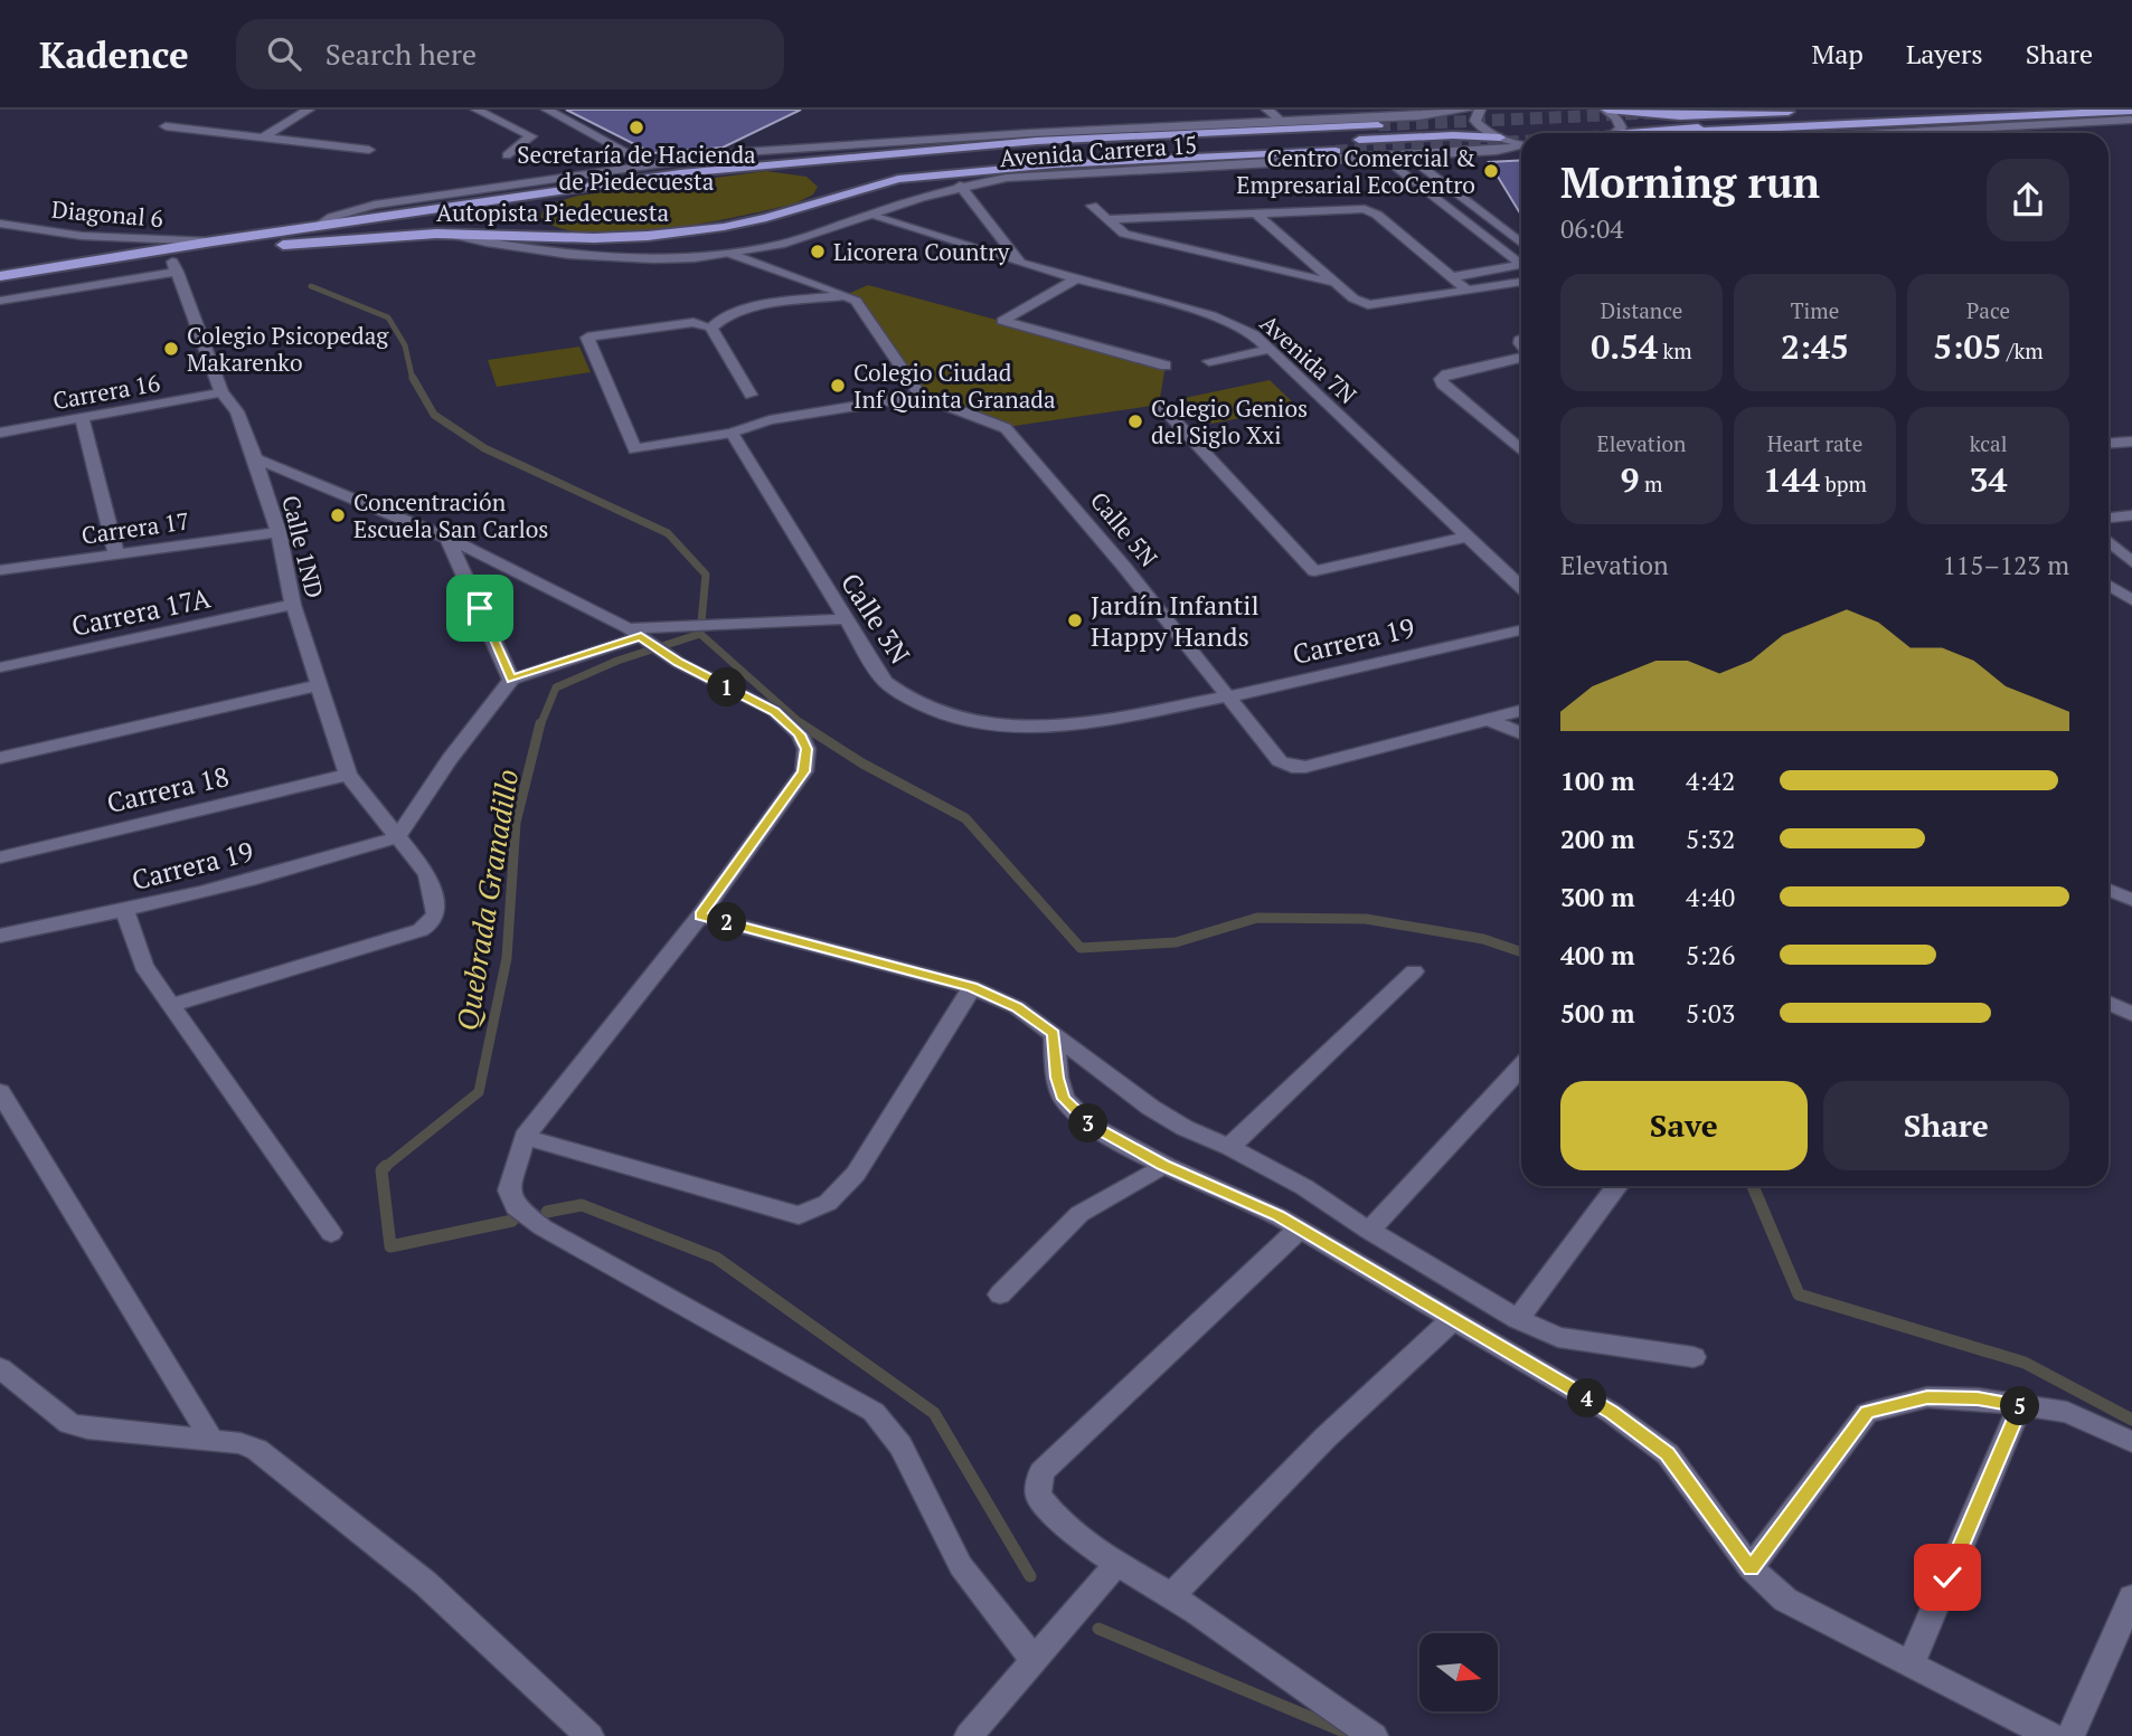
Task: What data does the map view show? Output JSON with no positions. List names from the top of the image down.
{
  "streets": {
    "highway": ["Autopista Piedecuesta"],
    "street": [
      "Avenida Carrera 15",
      "Diagonal 6",
      "Avenida 7N",
      "Carrera 16",
      "Carrera 17",
      "Calle 5N",
      "Calle 1ND",
      "Carrera 17A",
      "Calle 3N",
      "Carrera 19",
      "Carrera 18"
    ]
  },
  "crossings": [
    ["Avenida Carrera 15", "Avenida 7N"],
    ["Autopista Piedecuesta", "Diagonal 6"],
    ["Autopista Piedecuesta", "Calle 1ND"],
    ["Carrera 16", "Calle 1ND"],
    ["Carrera 17", "Calle 1ND"],
    ["Calle 5N", "Carrera 19"],
    ["Calle 1ND", "Carrera 17A"],
    ["Calle 1ND", "Carrera 19"],
    ["Calle 1ND", "Carrera 18"],
    ["Calle 3N", "Carrera 19"]
  ],
  "water": ["Quebrada Granadillo"],
  "places": [
    "Secretaría de Hacienda de Piedecuesta",
    "Centro Comercial & Empresarial EcoCentro",
    "Licorera Country",
    "Colegio Psicopedag Makarenko",
    "Colegio Ciudad Inf Quinta Granada",
    "Colegio Genios del Siglo Xxi",
    "Concentración Escuela San Carlos",
    "Jardín Infantil Happy Hands"
  ],
  "north": "right",
  "page": {
    "header": "Kadence",
    "search": "Search here",
    "nav": ["Map", "Layers", "Share"],
    "heading": ["Morning run", "06:04"],
    "stats": [
      ["Distance", "0.54 km"],
      ["Time", "2:45"],
      ["Pace", "5:05 /km"],
      ["Elevation", "9 m"],
      ["Heart rate", "144 bpm"],
      ["kcal", "34"]
    ],
    "chart": ["Elevation", "115–123 m"],
    "pins": [
      "1",
      "2",
      "3",
      "4",
      "5"
    ],
    "list": [
      {
        "name": "100 m",
        "note": "4:42"
      },
      {
        "name": "200 m",
        "note": "5:32"
      },
      {
        "name": "300 m",
        "note": "4:40"
      },
      {
        "name": "400 m",
        "note": "5:26"
      },
      {
        "name": "500 m",
        "note": "5:03"
      }
    ],
    "buttons": ["Save", "Share"]
  }
}
